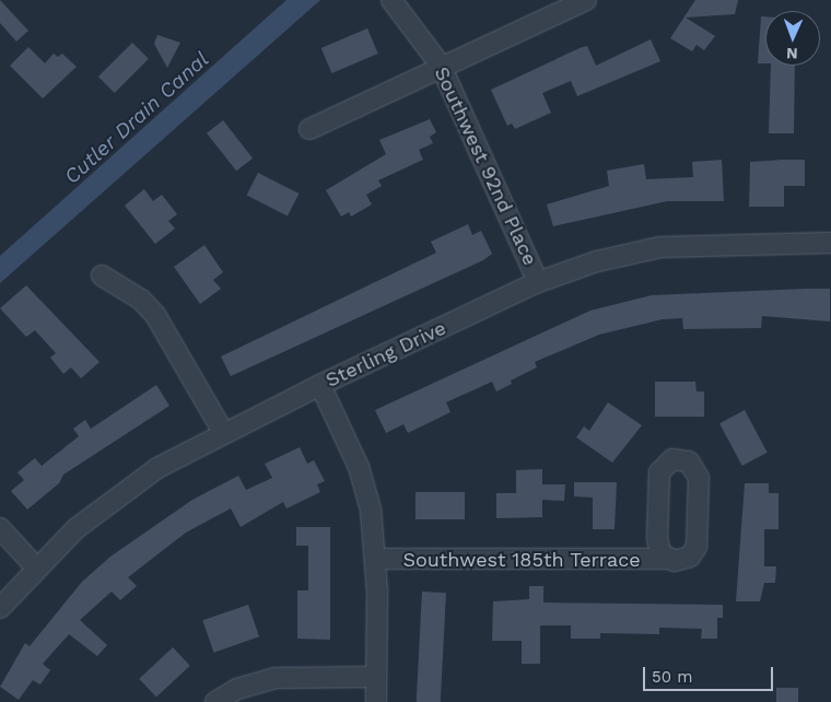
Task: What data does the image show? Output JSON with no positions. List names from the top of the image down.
{
  "streets": {
    "street": ["Southwest 92nd Place", "Sterling Drive", "Southwest 185th Terrace"]
  },
  "crossings": [
    ["Southwest 92nd Place", "Sterling Drive"]
  ],
  "water": ["Cutler Drain Canal"],
  "scale_bar": "50 m",
  "north": "bottom"
}
